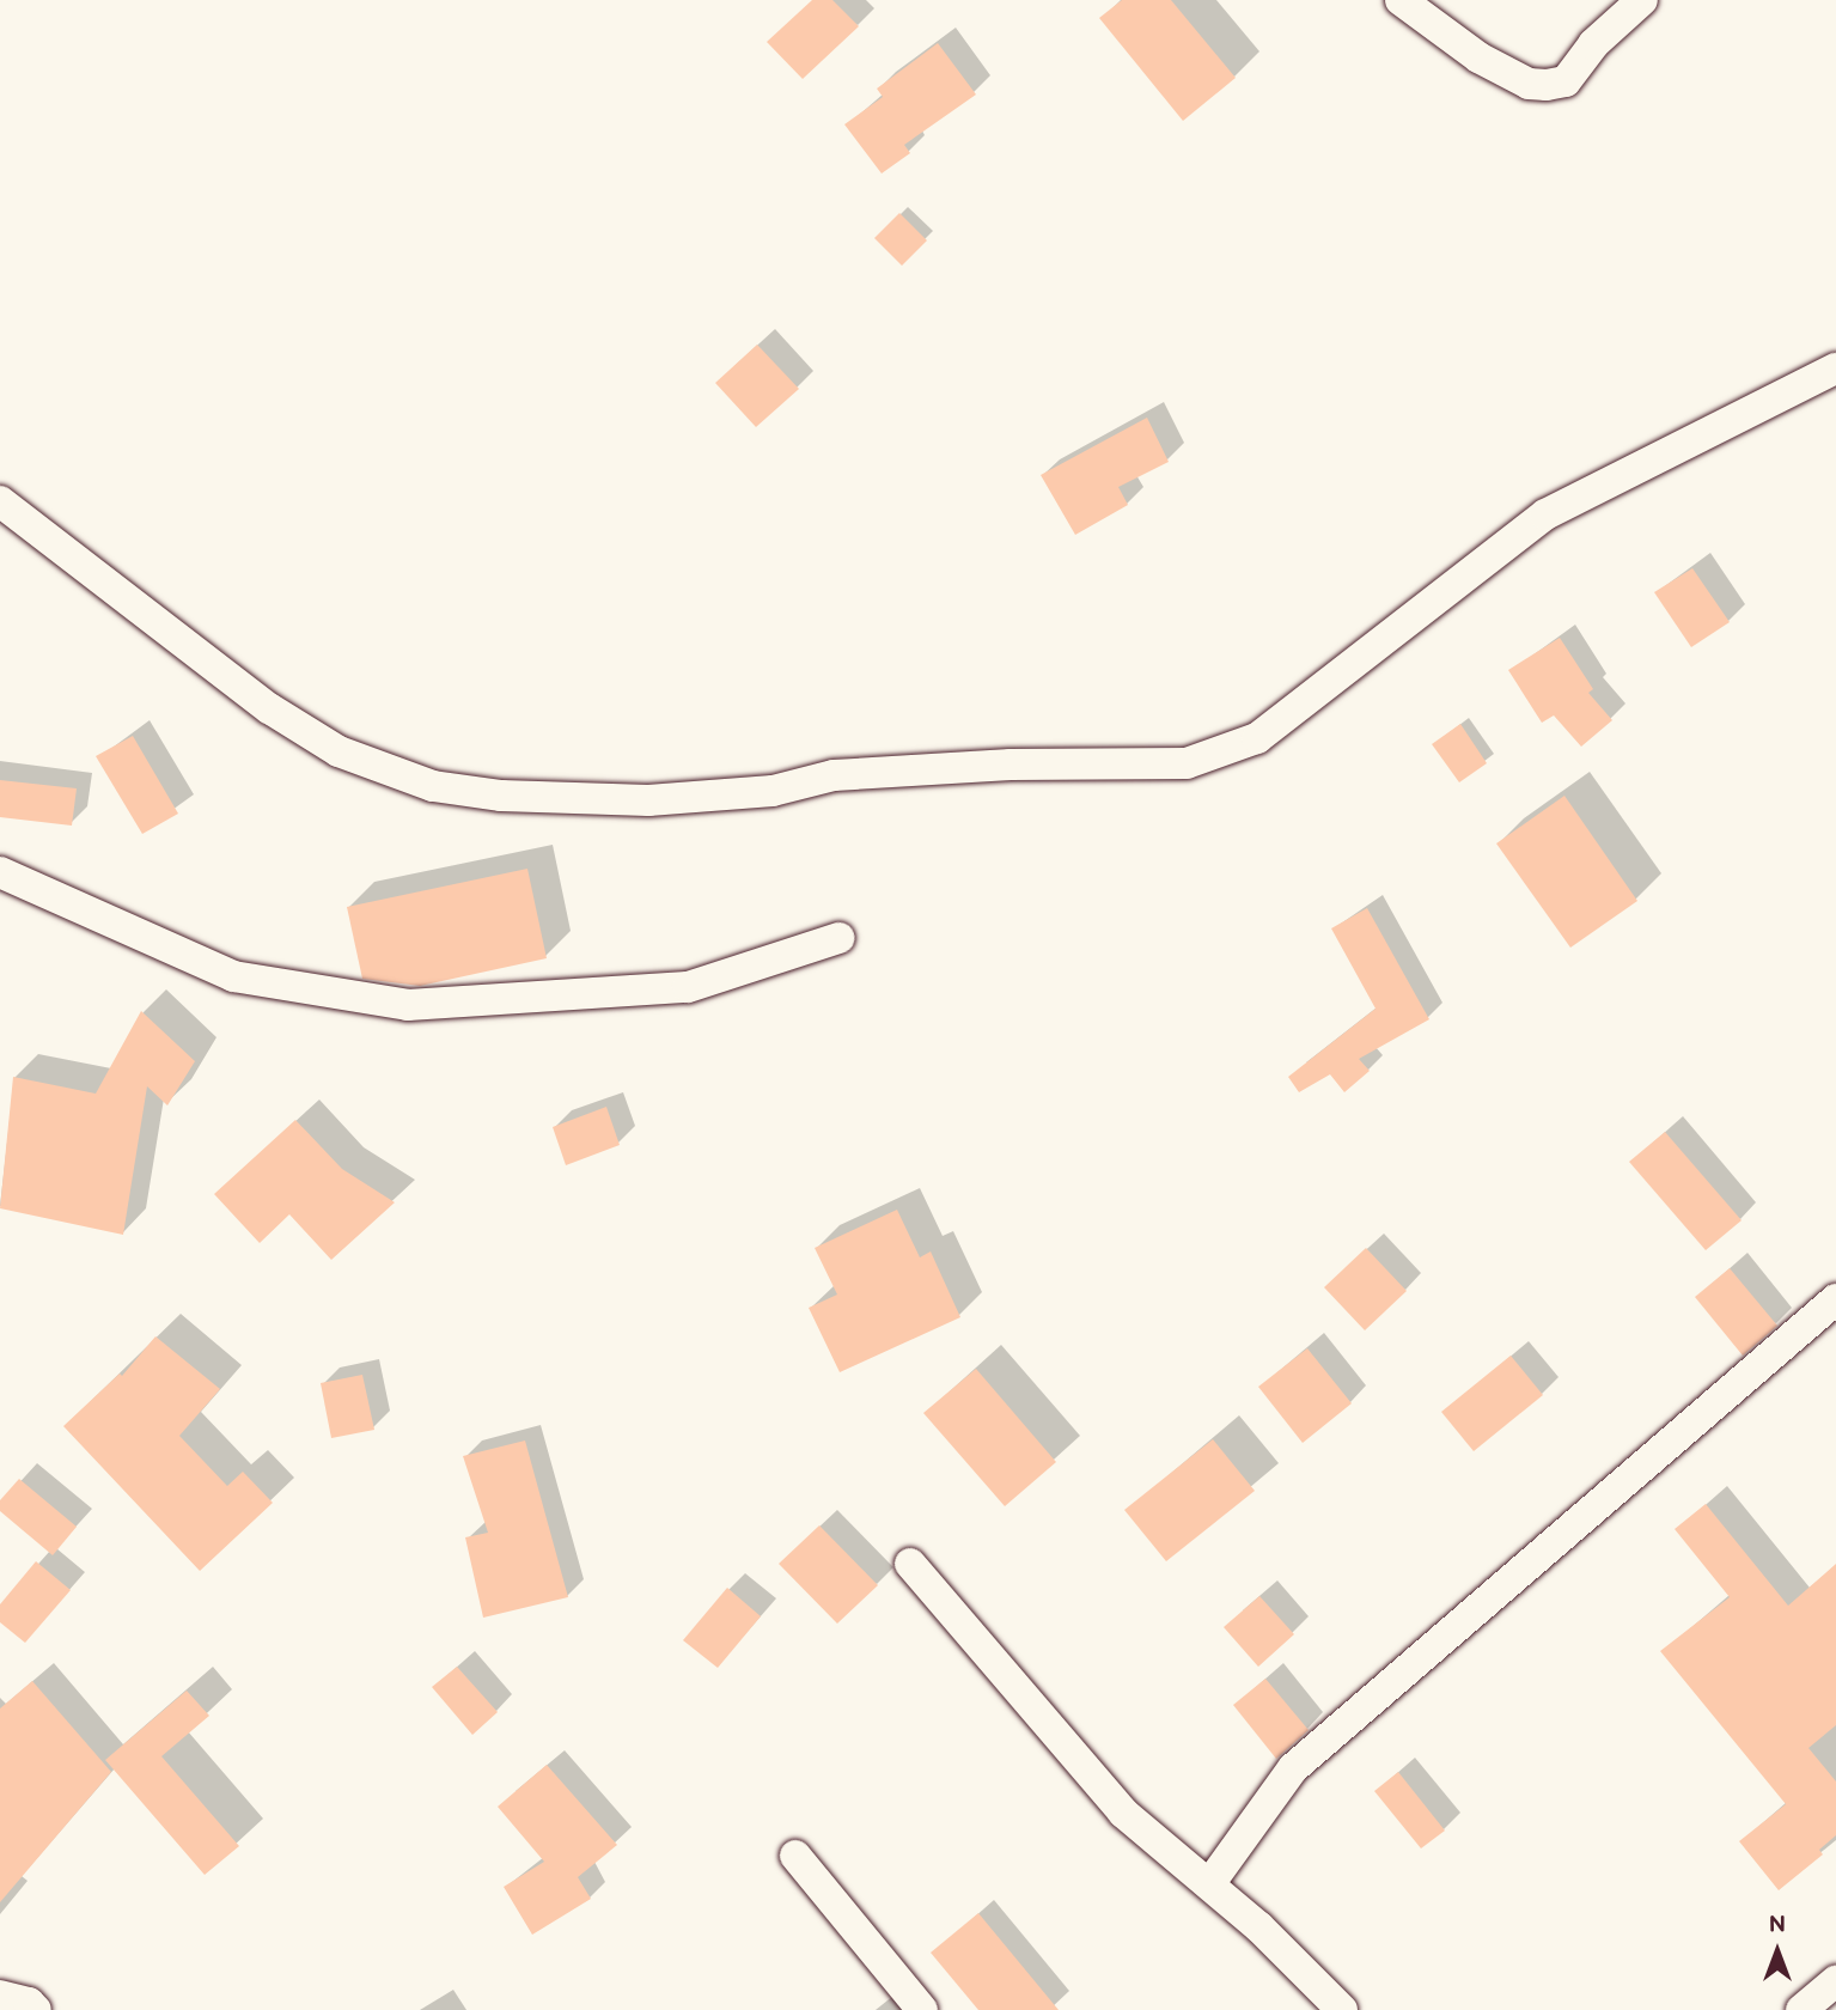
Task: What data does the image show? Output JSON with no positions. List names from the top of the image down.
{
  "north": "top"
}
